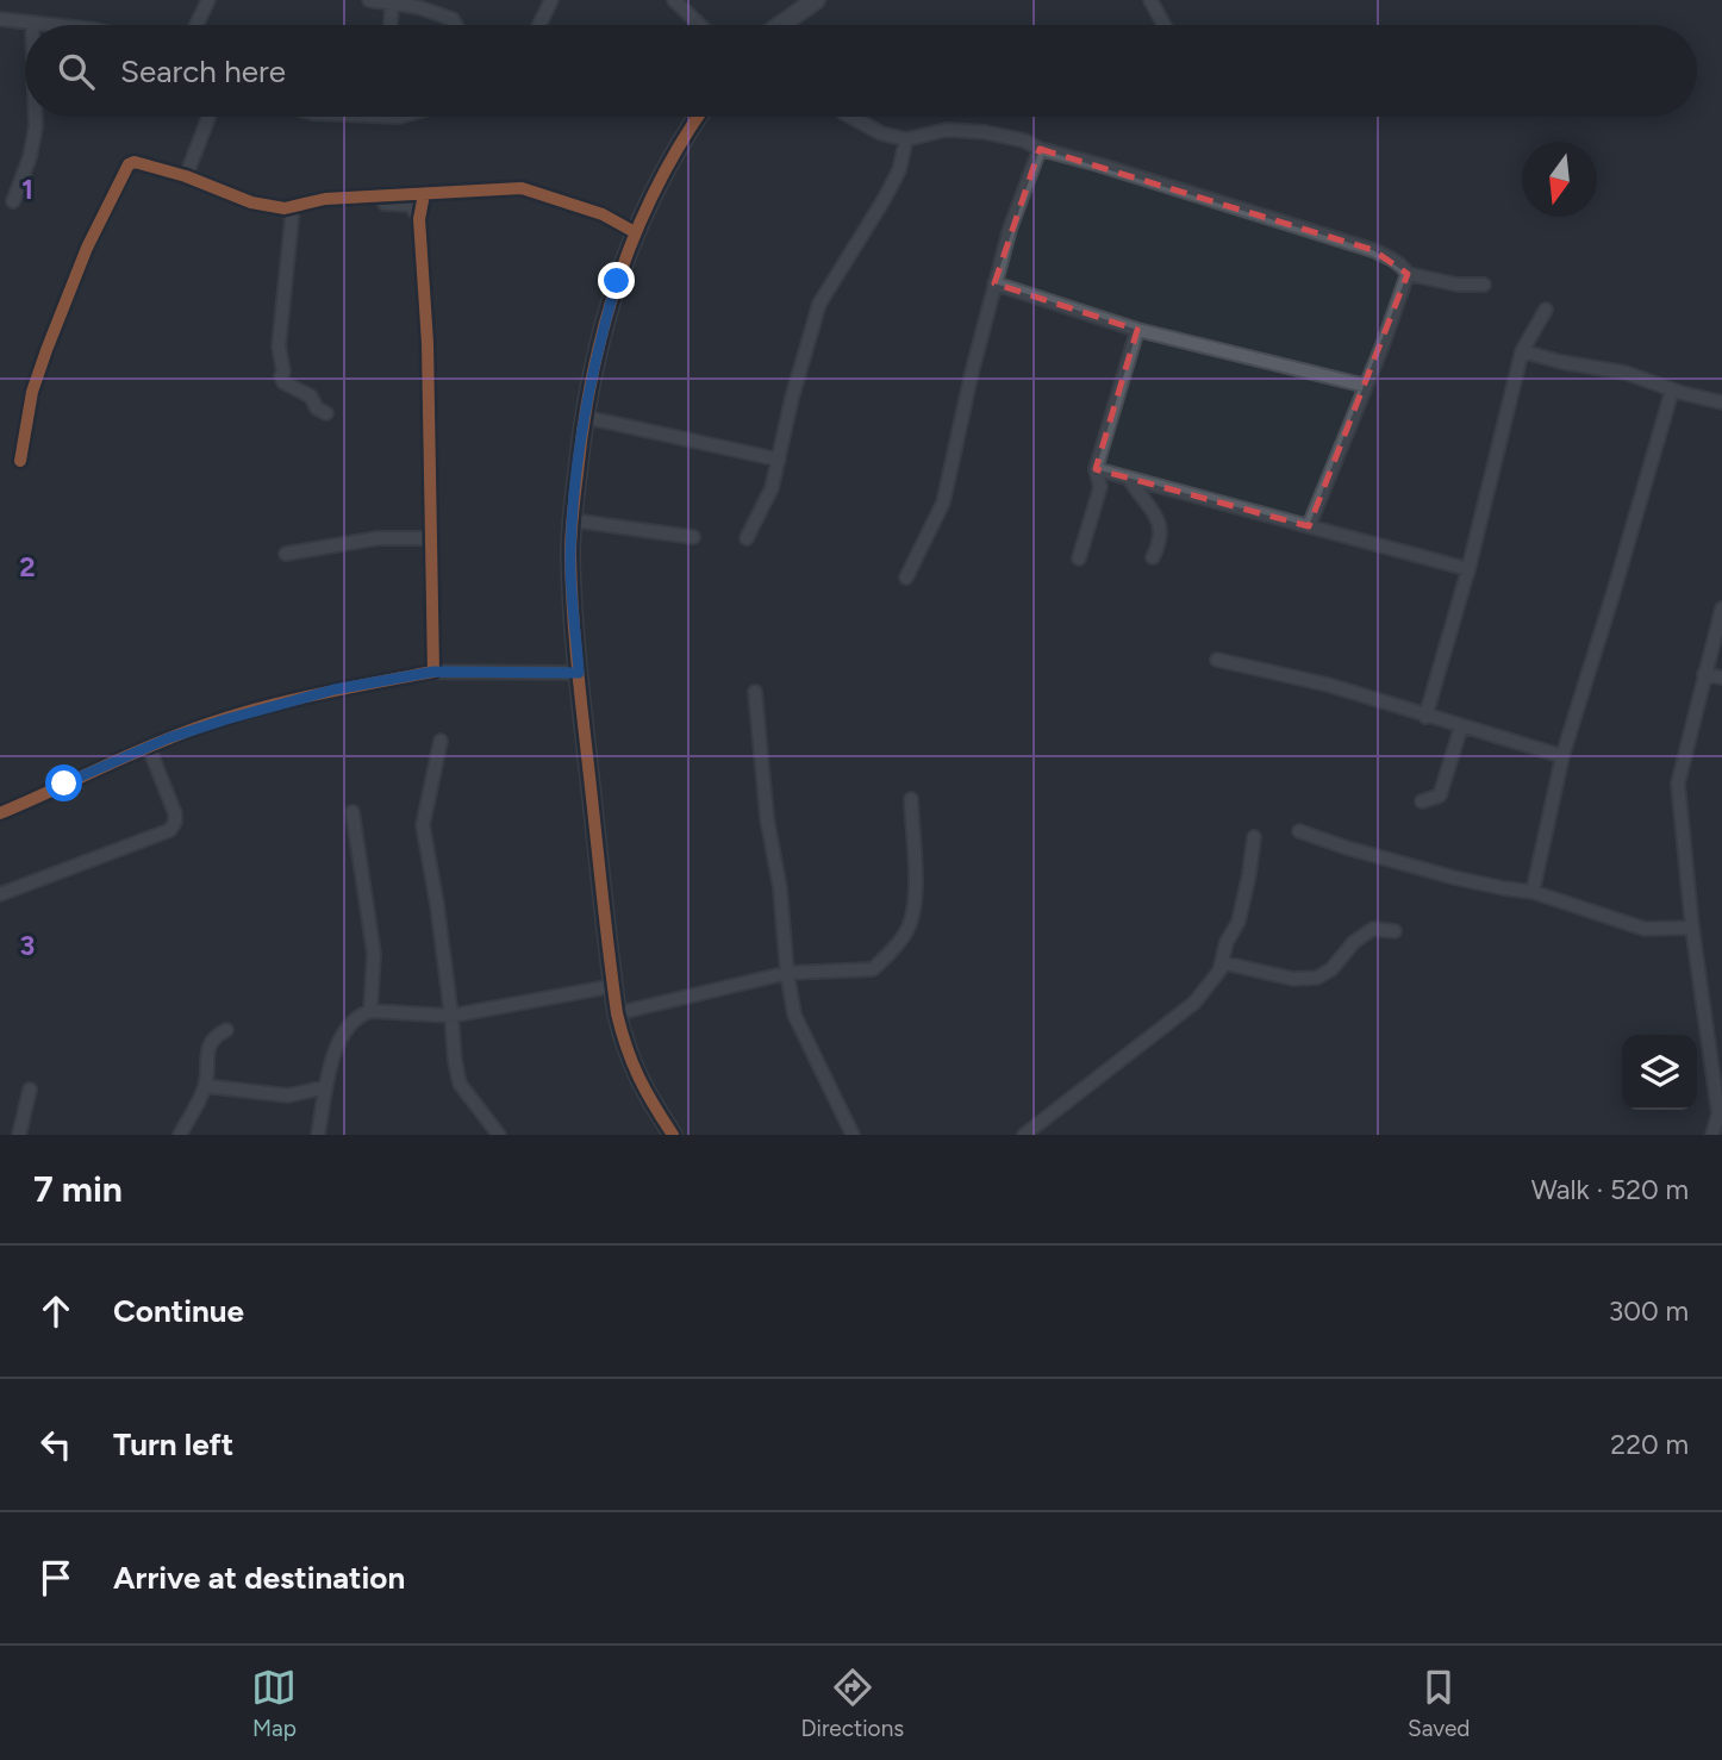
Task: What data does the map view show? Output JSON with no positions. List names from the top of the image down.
{
  "north": "bottom",
  "page": {
    "search": "Search here",
    "heading": ["7 min", "Walk · 520 m"],
    "list": [
      ["Continue", "300 m"],
      ["Turn left", "220 m"],
      "Arrive at destination"
    ],
    "nav": ["Map", "Directions", "Saved"]
  },
  "grid": {
    "rows": ["1", "2", "3"]
  }
}
